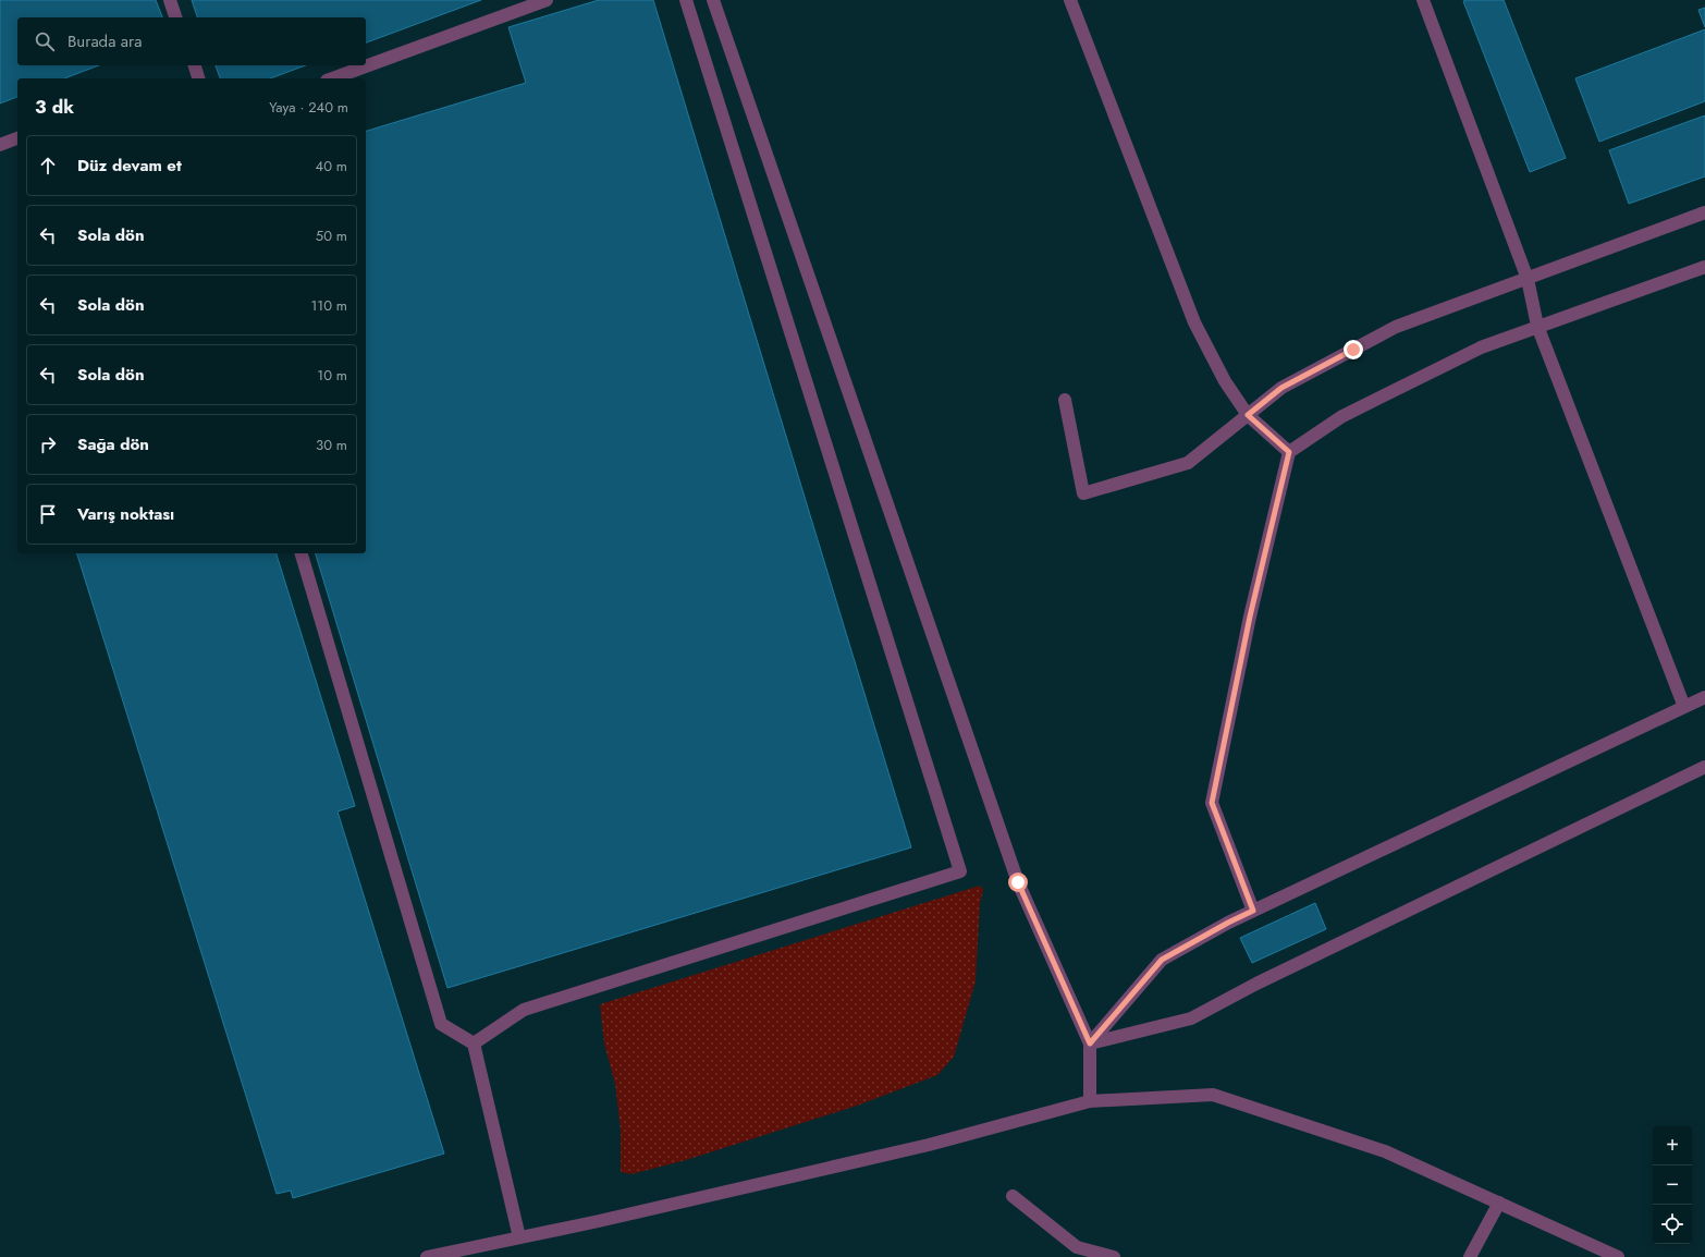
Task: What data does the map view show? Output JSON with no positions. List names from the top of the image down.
{
  "page": {
    "search": "Burada ara",
    "heading": ["3 dk", "Yaya · 240 m"],
    "list": [
      ["Düz devam et", "40 m"],
      ["Sola dön", "50 m"],
      ["Sola dön", "110 m"],
      ["Sola dön", "10 m"],
      ["Sağa dön", "30 m"],
      "Varış noktası"
    ],
    "map_buttons": ["+", "−"]
  }
}
